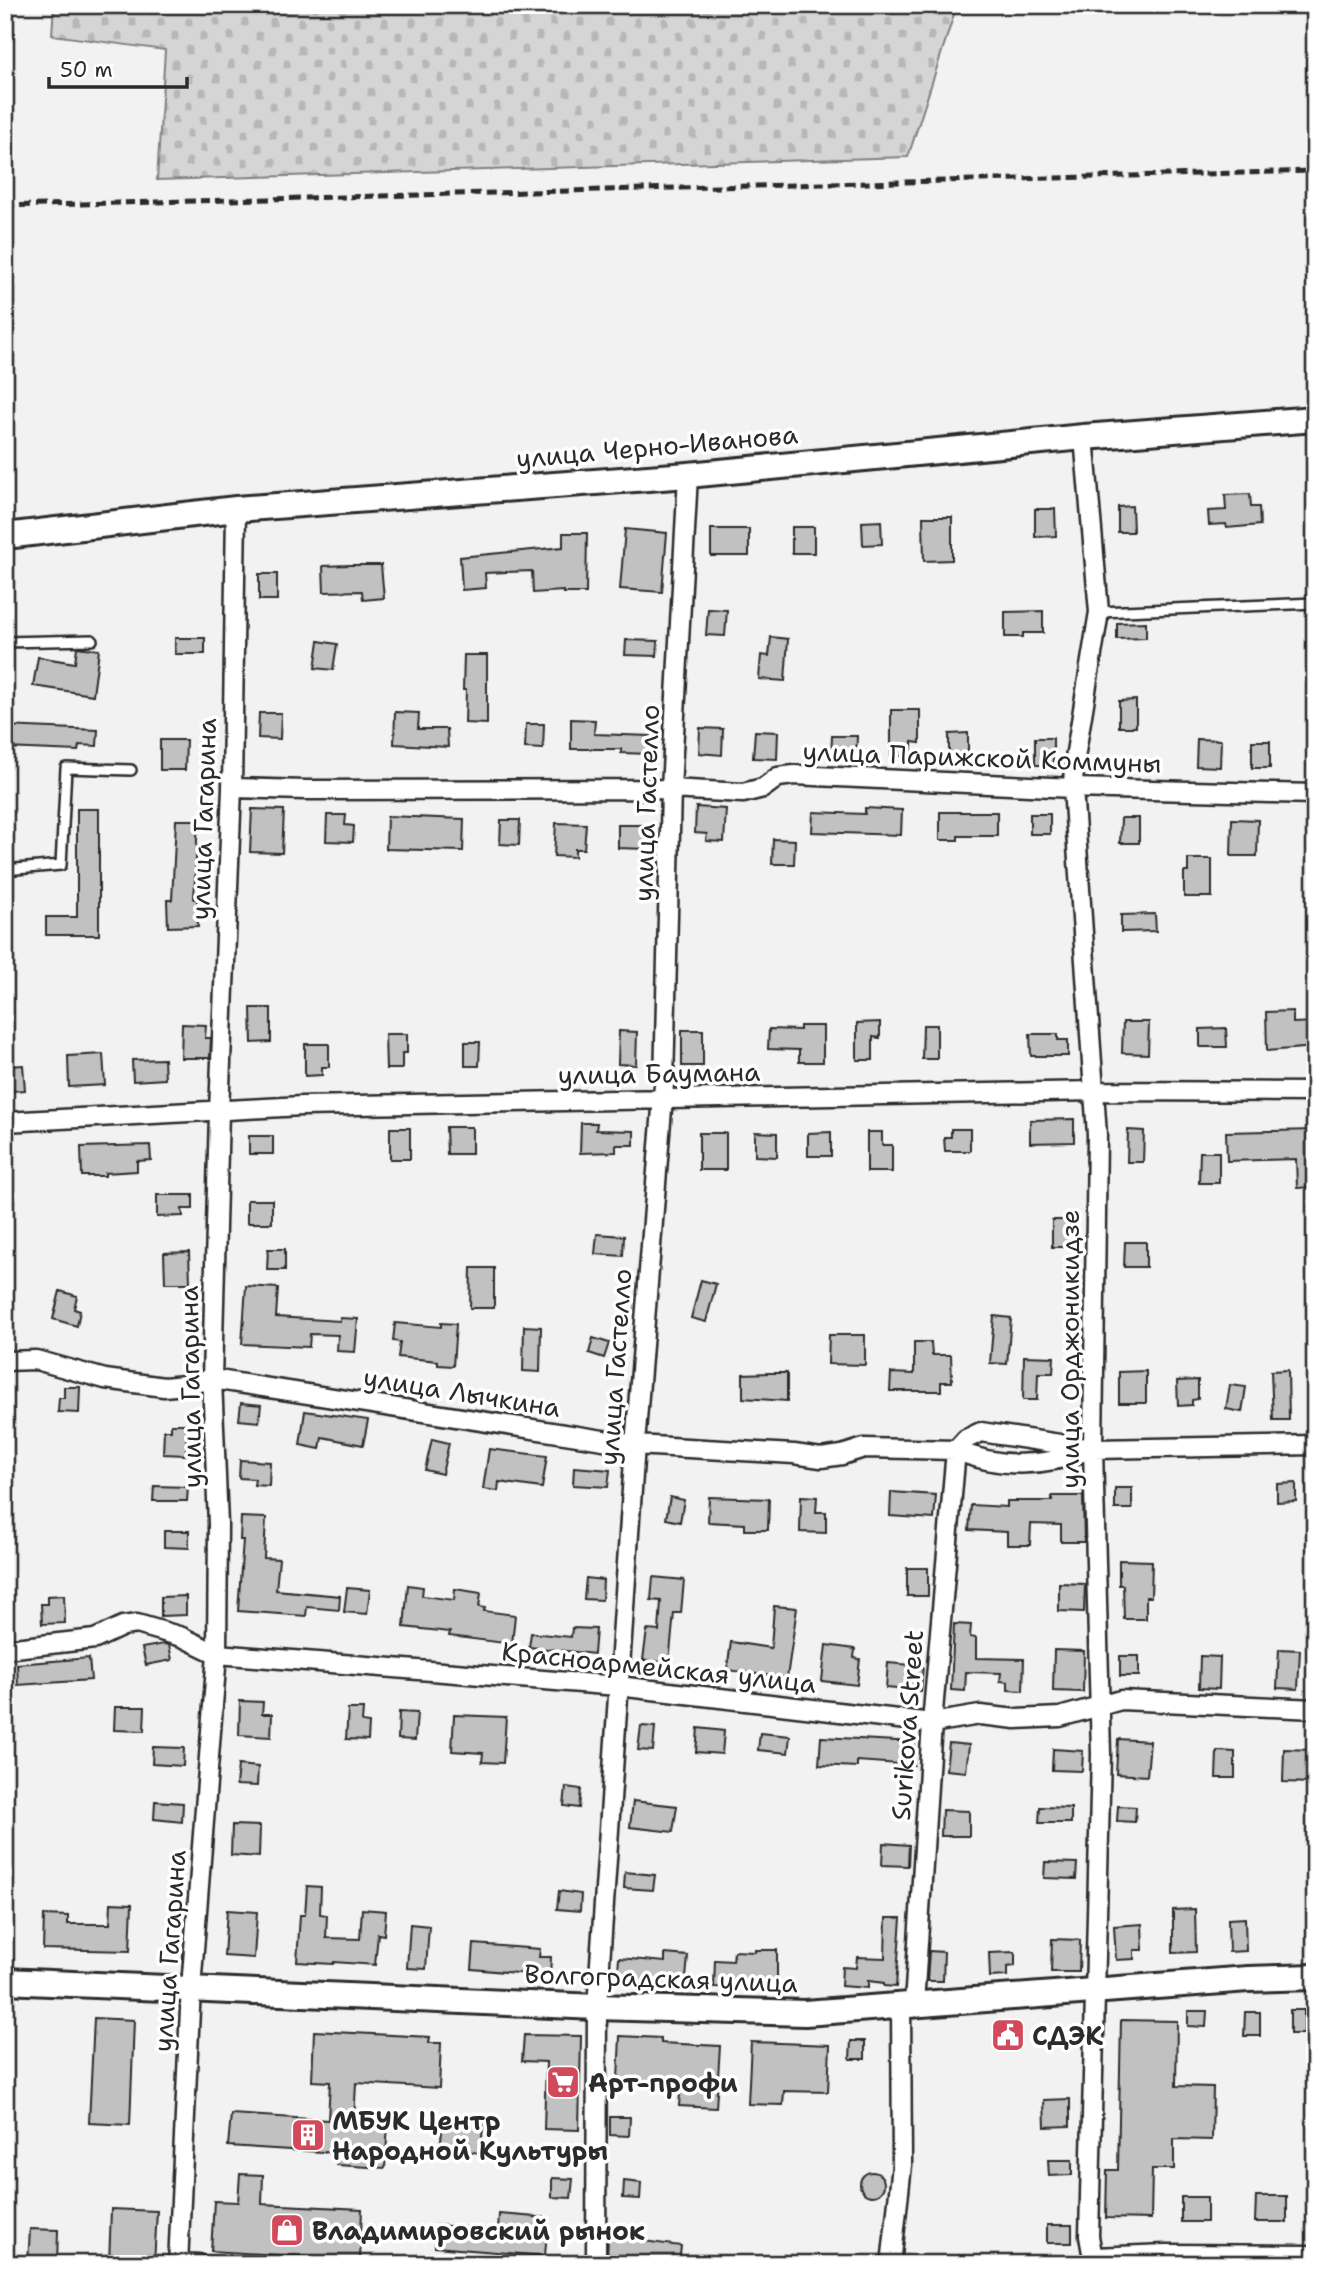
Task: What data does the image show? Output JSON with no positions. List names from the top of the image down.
{
  "streets": {
    "main road": ["улица Черно-Иванова", "Волгоградская улица"],
    "street": [
      "улица Парижской Коммуны",
      "улица Гастелло",
      "улица Гагарина",
      "улица Баумана",
      "улица Орджоникидзе",
      "улица Лычкина",
      "Красноармейская улица",
      "Surikova Street"
    ]
  },
  "crossings": [
    ["улица Черно-Иванова", "улица Гастелло"],
    ["улица Черно-Иванова", "улица Гагарина"],
    ["улица Черно-Иванова", "улица Орджоникидзе"],
    ["улица Парижской Коммуны", "улица Гастелло"],
    ["улица Парижской Коммуны", "улица Гагарина"],
    ["улица Парижской Коммуны", "улица Орджоникидзе"],
    ["улица Гастелло", "улица Баумана"],
    ["улица Гастелло", "улица Лычкина"],
    ["улица Гастелло", "Красноармейская улица"],
    ["улица Гастелло", "Волгоградская улица"],
    ["улица Гагарина", "улица Баумана"],
    ["улица Гагарина", "улица Лычкина"],
    ["улица Гагарина", "Красноармейская улица"],
    ["улица Гагарина", "Волгоградская улица"],
    ["улица Баумана", "улица Орджоникидзе"],
    ["улица Орджоникидзе", "улица Лычкина"],
    ["улица Орджоникидзе", "Красноармейская улица"],
    ["улица Орджоникидзе", "Волгоградская улица"],
    ["улица Лычкина", "Surikova Street"],
    ["Красноармейская улица", "Surikova Street"],
    ["Surikova Street", "Волгоградская улица"]
  ],
  "places": {
    "public building": ["СДЭК"],
    "supermarket": ["Арт-профи"],
    "building": ["МБУК Центр Народной Культуры"],
    "shop": ["Владимировский рынок"]
  },
  "scale_bar": "50 m"
}
